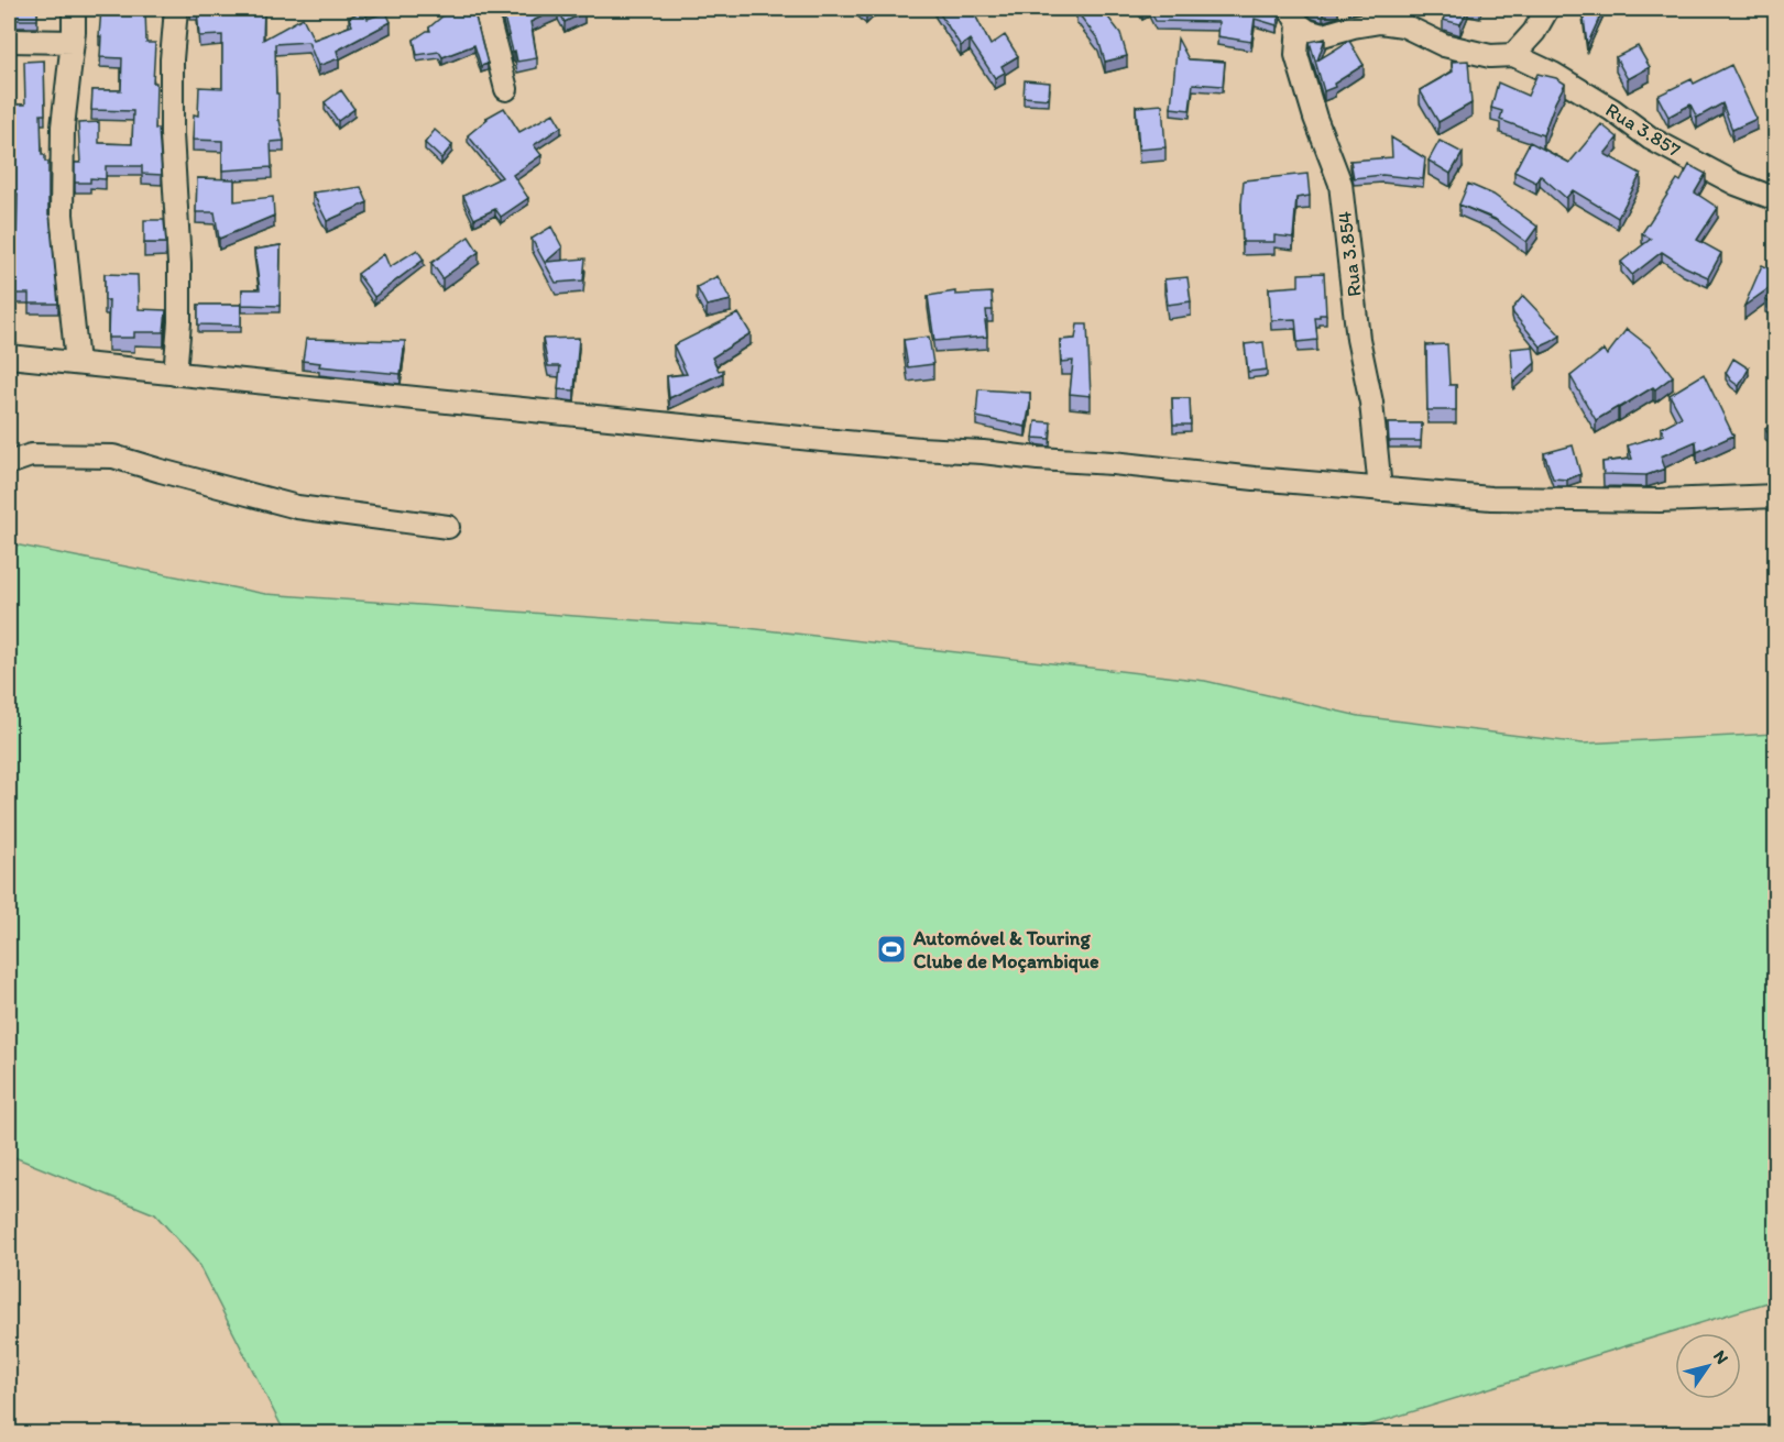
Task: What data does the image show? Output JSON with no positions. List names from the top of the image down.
{
  "streets": {
    "street": ["Rua 3.857", "Rua 3.854"]
  },
  "places": {
    "sports": ["Automóvel & Touring Clube de Moçambique"]
  },
  "north": "top right"
}
